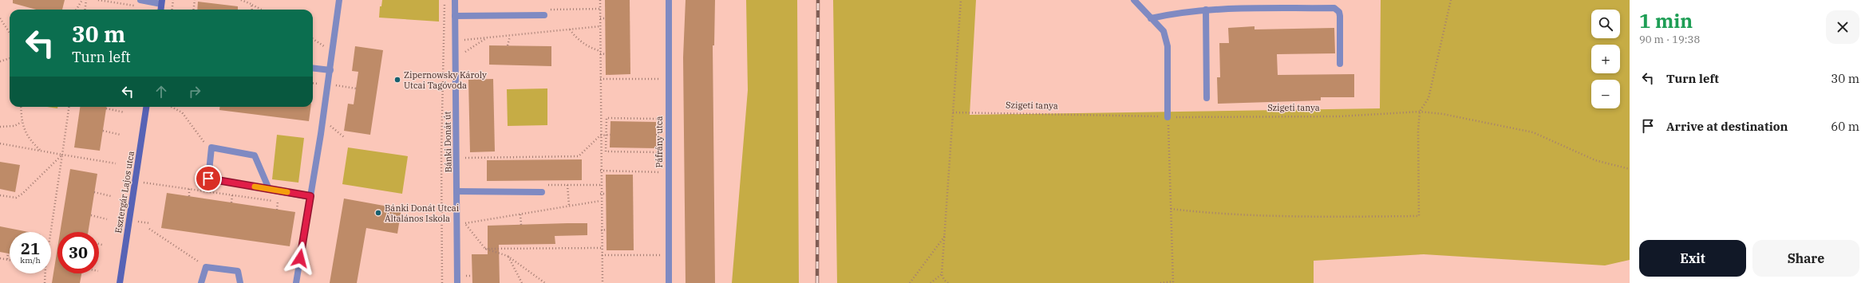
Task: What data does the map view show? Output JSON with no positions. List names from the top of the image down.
{
  "streets": {
    "street": ["Bánki Donát út", "Páfrány utca", "Esztergár Lajos utca"],
    "path": ["Szigeti tanya"]
  },
  "places": ["Zipernowsky Károly Utcai Tagóvoda", "Bánki Donát Utcai Általános Iskola"],
  "page": {
    "heading": ["1 min", "90 m · 19:38"],
    "map_buttons": ["+", "−"],
    "turn": ["30 m", "Turn left"],
    "list": [
      {
        "name": "Turn left",
        "value": "30 m"
      },
      {
        "name": "Arrive at destination",
        "value": "60 m"
      }
    ],
    "speed": "21 km/h",
    "limit": "30",
    "buttons": ["Exit", "Share"]
  }
}
